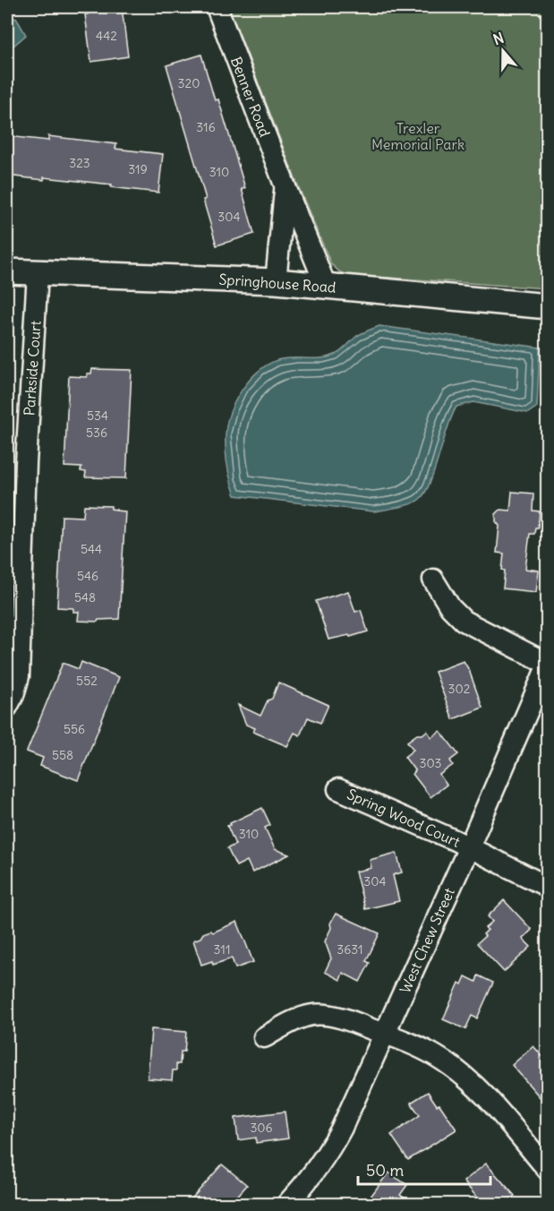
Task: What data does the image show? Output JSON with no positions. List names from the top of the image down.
{
  "streets": {
    "street": [
      "Benner Road",
      "Springhouse Road",
      "Parkside Court",
      "Spring Wood Court",
      "West Chew Street"
    ]
  },
  "crossings": [
    ["Benner Road", "Springhouse Road"],
    ["Springhouse Road", "Parkside Court"],
    ["Spring Wood Court", "West Chew Street"]
  ],
  "parks": ["Trexler Memorial Park"],
  "house_numbers": [
    "442",
    "320",
    "316",
    "323",
    "319",
    "310",
    "304",
    "534",
    "536",
    "544",
    "546",
    "548",
    "552",
    "302",
    "556",
    "558",
    "303",
    "310",
    "304",
    "311",
    "3631",
    "306"
  ],
  "scale_bar": "50 m",
  "north": "top"
}
